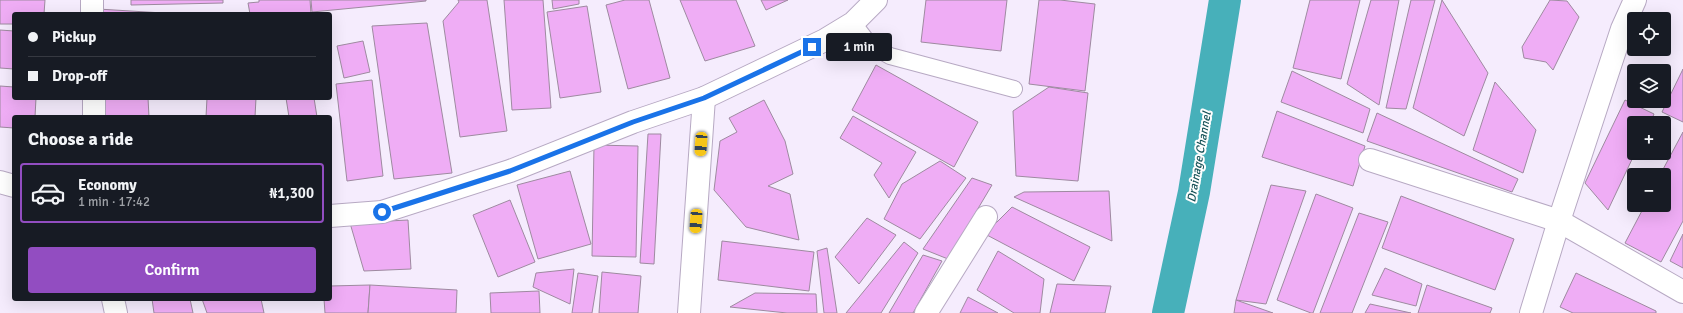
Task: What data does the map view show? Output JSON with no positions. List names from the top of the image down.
{
  "water": ["Drainage Channel"],
  "page": {
    "map_buttons": ["+", "−"],
    "banner": ["Pickup", "Drop-off"],
    "bubble": "1 min",
    "heading": "Choose a ride",
    "list": [
      {
        "name": "Economy",
        "note": "1 min · 17:42",
        "value": "₦1,300"
      }
    ],
    "buttons": "Confirm"
  }
}
